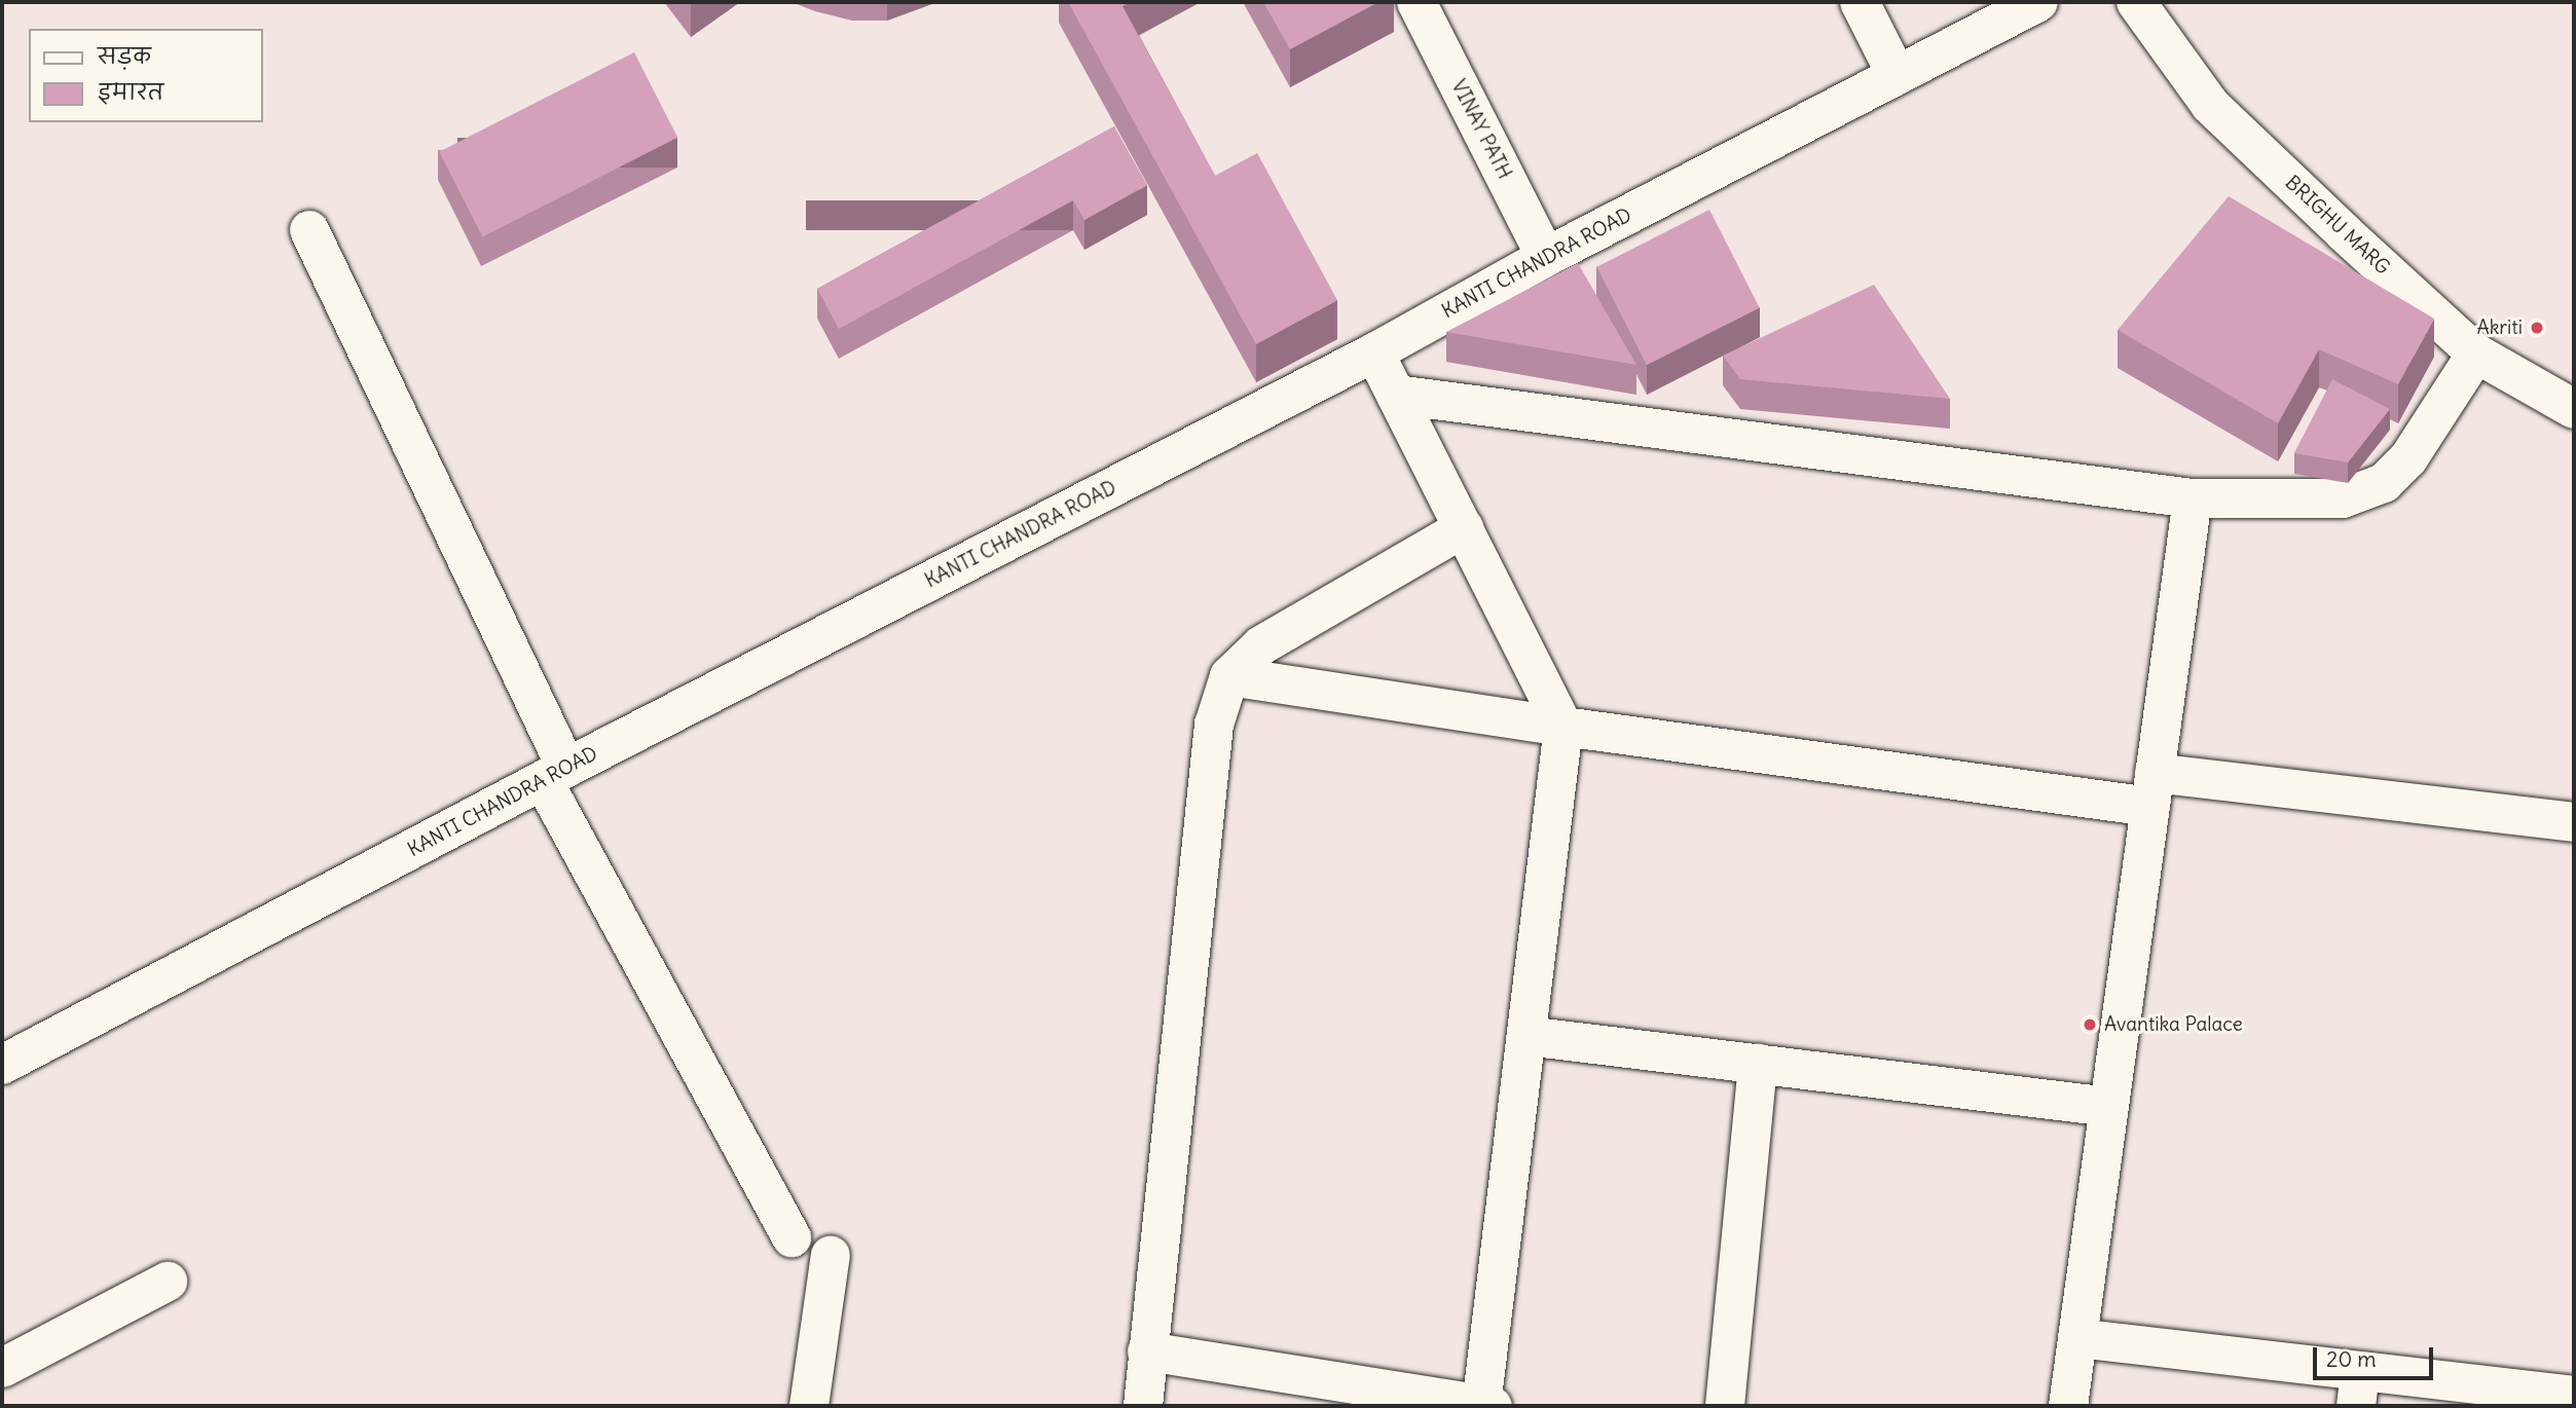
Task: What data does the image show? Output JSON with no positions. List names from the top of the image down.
{
  "streets": {
    "street": ["VINAY PATH", "BRIGHU MARG", "KANTI CHANDRA ROAD"]
  },
  "crossings": [
    ["VINAY PATH", "KANTI CHANDRA ROAD"]
  ],
  "places": ["Akriti", "Avantika Palace"],
  "legend": ["सड़क", "इमारत"],
  "scale_bar": "20 m"
}
